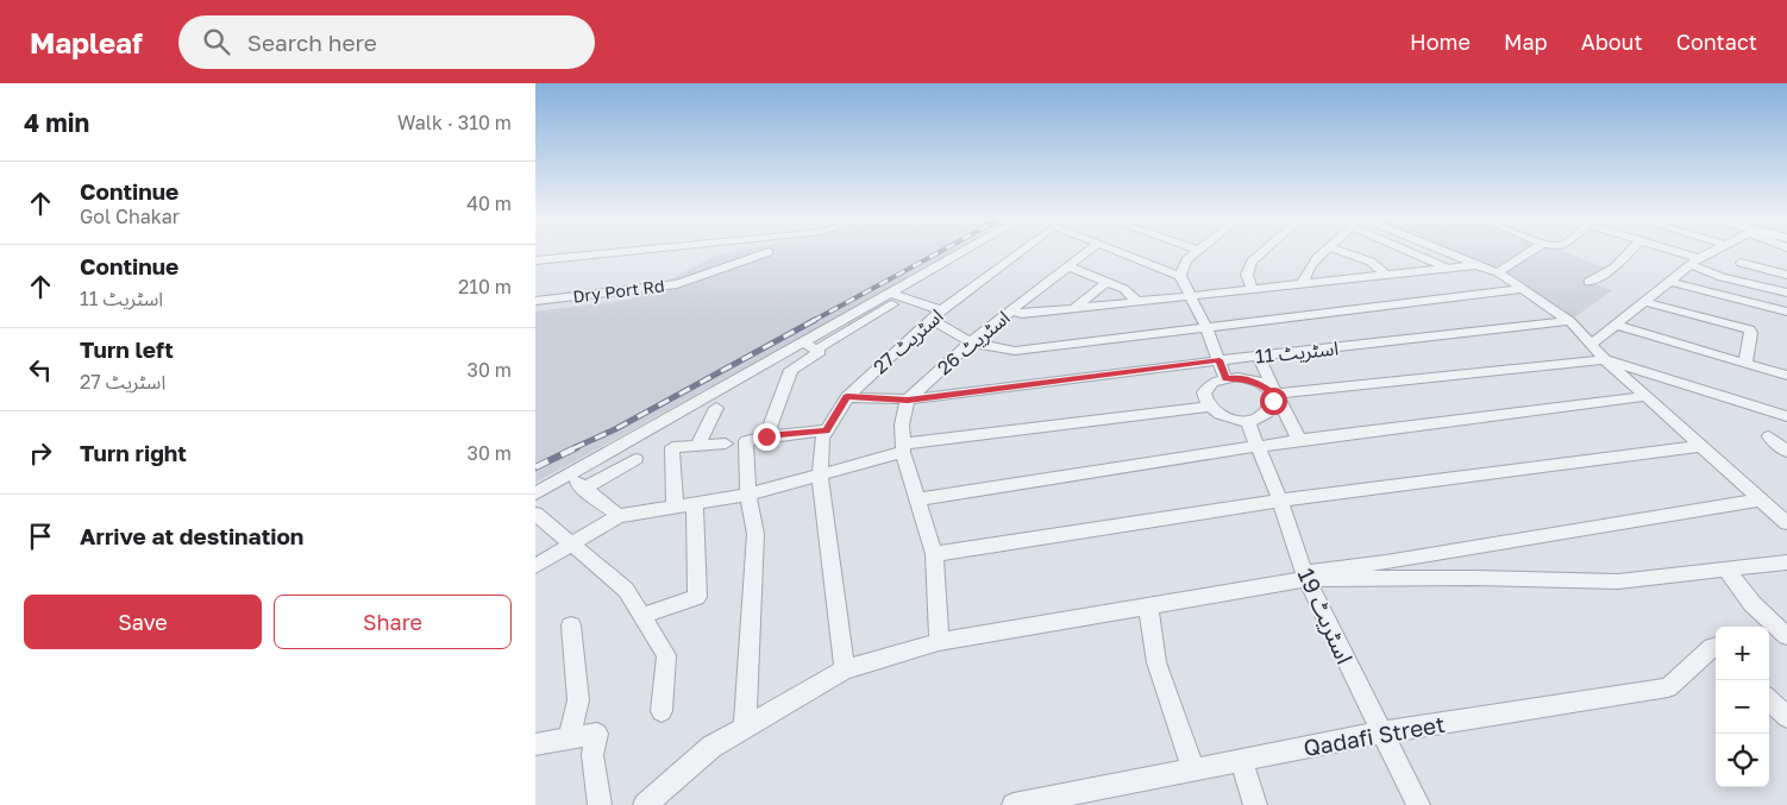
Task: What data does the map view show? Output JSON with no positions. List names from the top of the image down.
{
  "streets": {
    "street": [
      "Dry Port Rd",
      "اسٹریٹ 27",
      "اسٹریٹ 26",
      "اسٹریٹ 11",
      "اسٹریٹ 19",
      "Qadafi Street"
    ]
  },
  "crossings": [
    ["اسٹریٹ 27", "اسٹریٹ 11"],
    ["اسٹریٹ 26", "اسٹریٹ 11"],
    ["اسٹریٹ 19", "Qadafi Street"]
  ],
  "page": {
    "header": "Mapleaf",
    "search": "Search here",
    "nav": [
      "Home",
      "Map",
      "About",
      "Contact"
    ],
    "heading": ["4 min", "Walk · 310 m"],
    "list": [
      ["Continue", "Gol Chakar", "40 m"],
      ["Continue", "اسٹریٹ 11", "210 m"],
      ["Turn left", "اسٹریٹ 27", "30 m"],
      ["Turn right", "30 m"],
      "Arrive at destination"
    ],
    "buttons": ["Save", "Share"],
    "map_buttons": ["+", "−"]
  }
}
